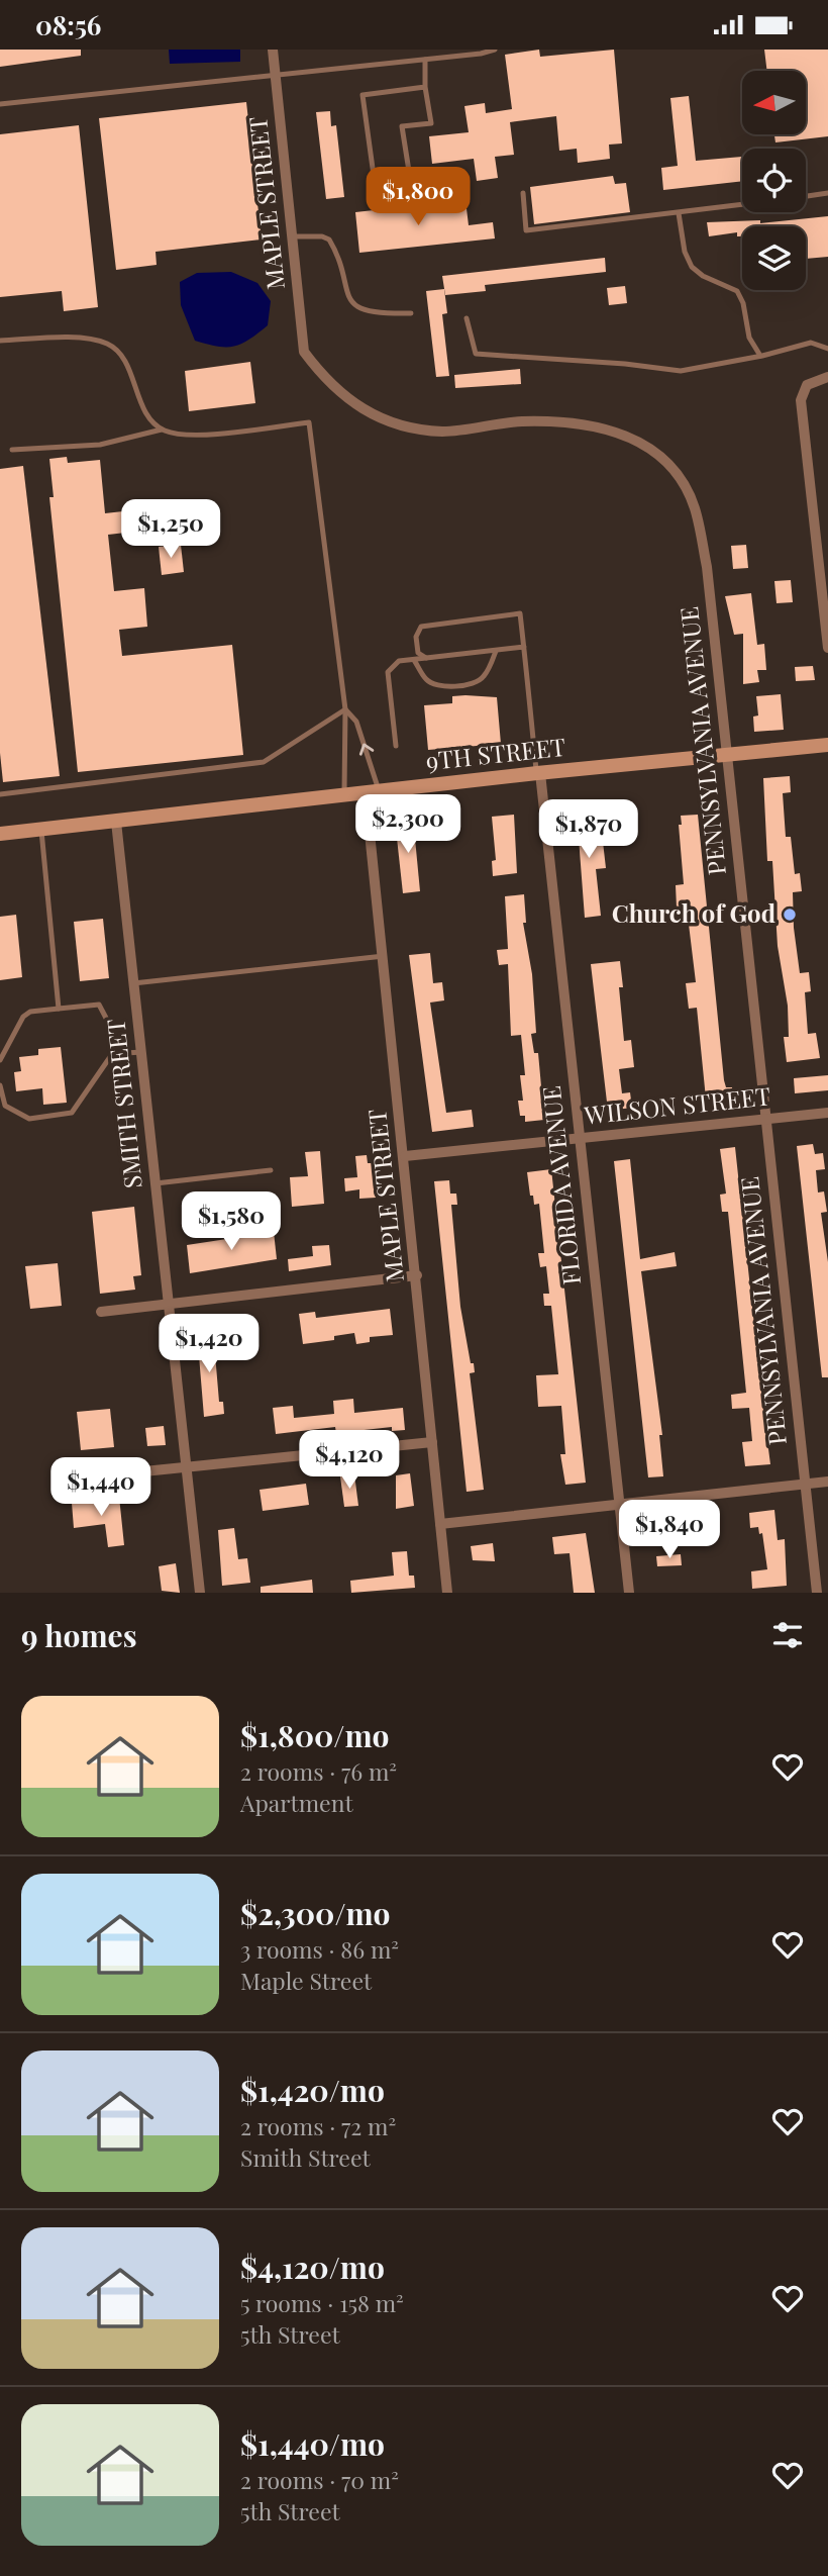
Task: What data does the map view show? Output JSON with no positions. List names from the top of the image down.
{
  "streets": {
    "street": [
      "MAPLE STREET",
      "PENNSYLVANIA AVENUE",
      "9TH STREET",
      "SMITH STREET",
      "WILSON STREET",
      "FLORIDA AVENUE"
    ]
  },
  "crossings": [
    ["MAPLE STREET", "PENNSYLVANIA AVENUE"],
    ["MAPLE STREET", "9TH STREET"],
    ["MAPLE STREET", "WILSON STREET"],
    ["PENNSYLVANIA AVENUE", "9TH STREET"],
    ["PENNSYLVANIA AVENUE", "WILSON STREET"],
    ["9TH STREET", "SMITH STREET"],
    ["9TH STREET", "FLORIDA AVENUE"],
    ["WILSON STREET", "FLORIDA AVENUE"]
  ],
  "places": ["Church of God"],
  "north": "left",
  "page": {
    "status": "08:56",
    "price": [
      "$1,800",
      "$1,250",
      "$2,300",
      "$1,870",
      "$1,580",
      "$1,420",
      "$4,120",
      "$1,440",
      "$1,840"
    ],
    "heading": "9 homes",
    "list": [
      {
        "name": "$1,800/mo",
        "note": "2 rooms · 76 m² · Apartment"
      },
      {
        "name": "$2,300/mo",
        "note": "3 rooms · 86 m² · Maple Street"
      },
      {
        "name": "$1,420/mo",
        "note": "2 rooms · 72 m² · Smith Street"
      },
      {
        "name": "$4,120/mo",
        "note": "5 rooms · 158 m² · 5th Street"
      },
      {
        "name": "$1,440/mo",
        "note": "2 rooms · 70 m² · 5th Street"
      }
    ]
  }
}
